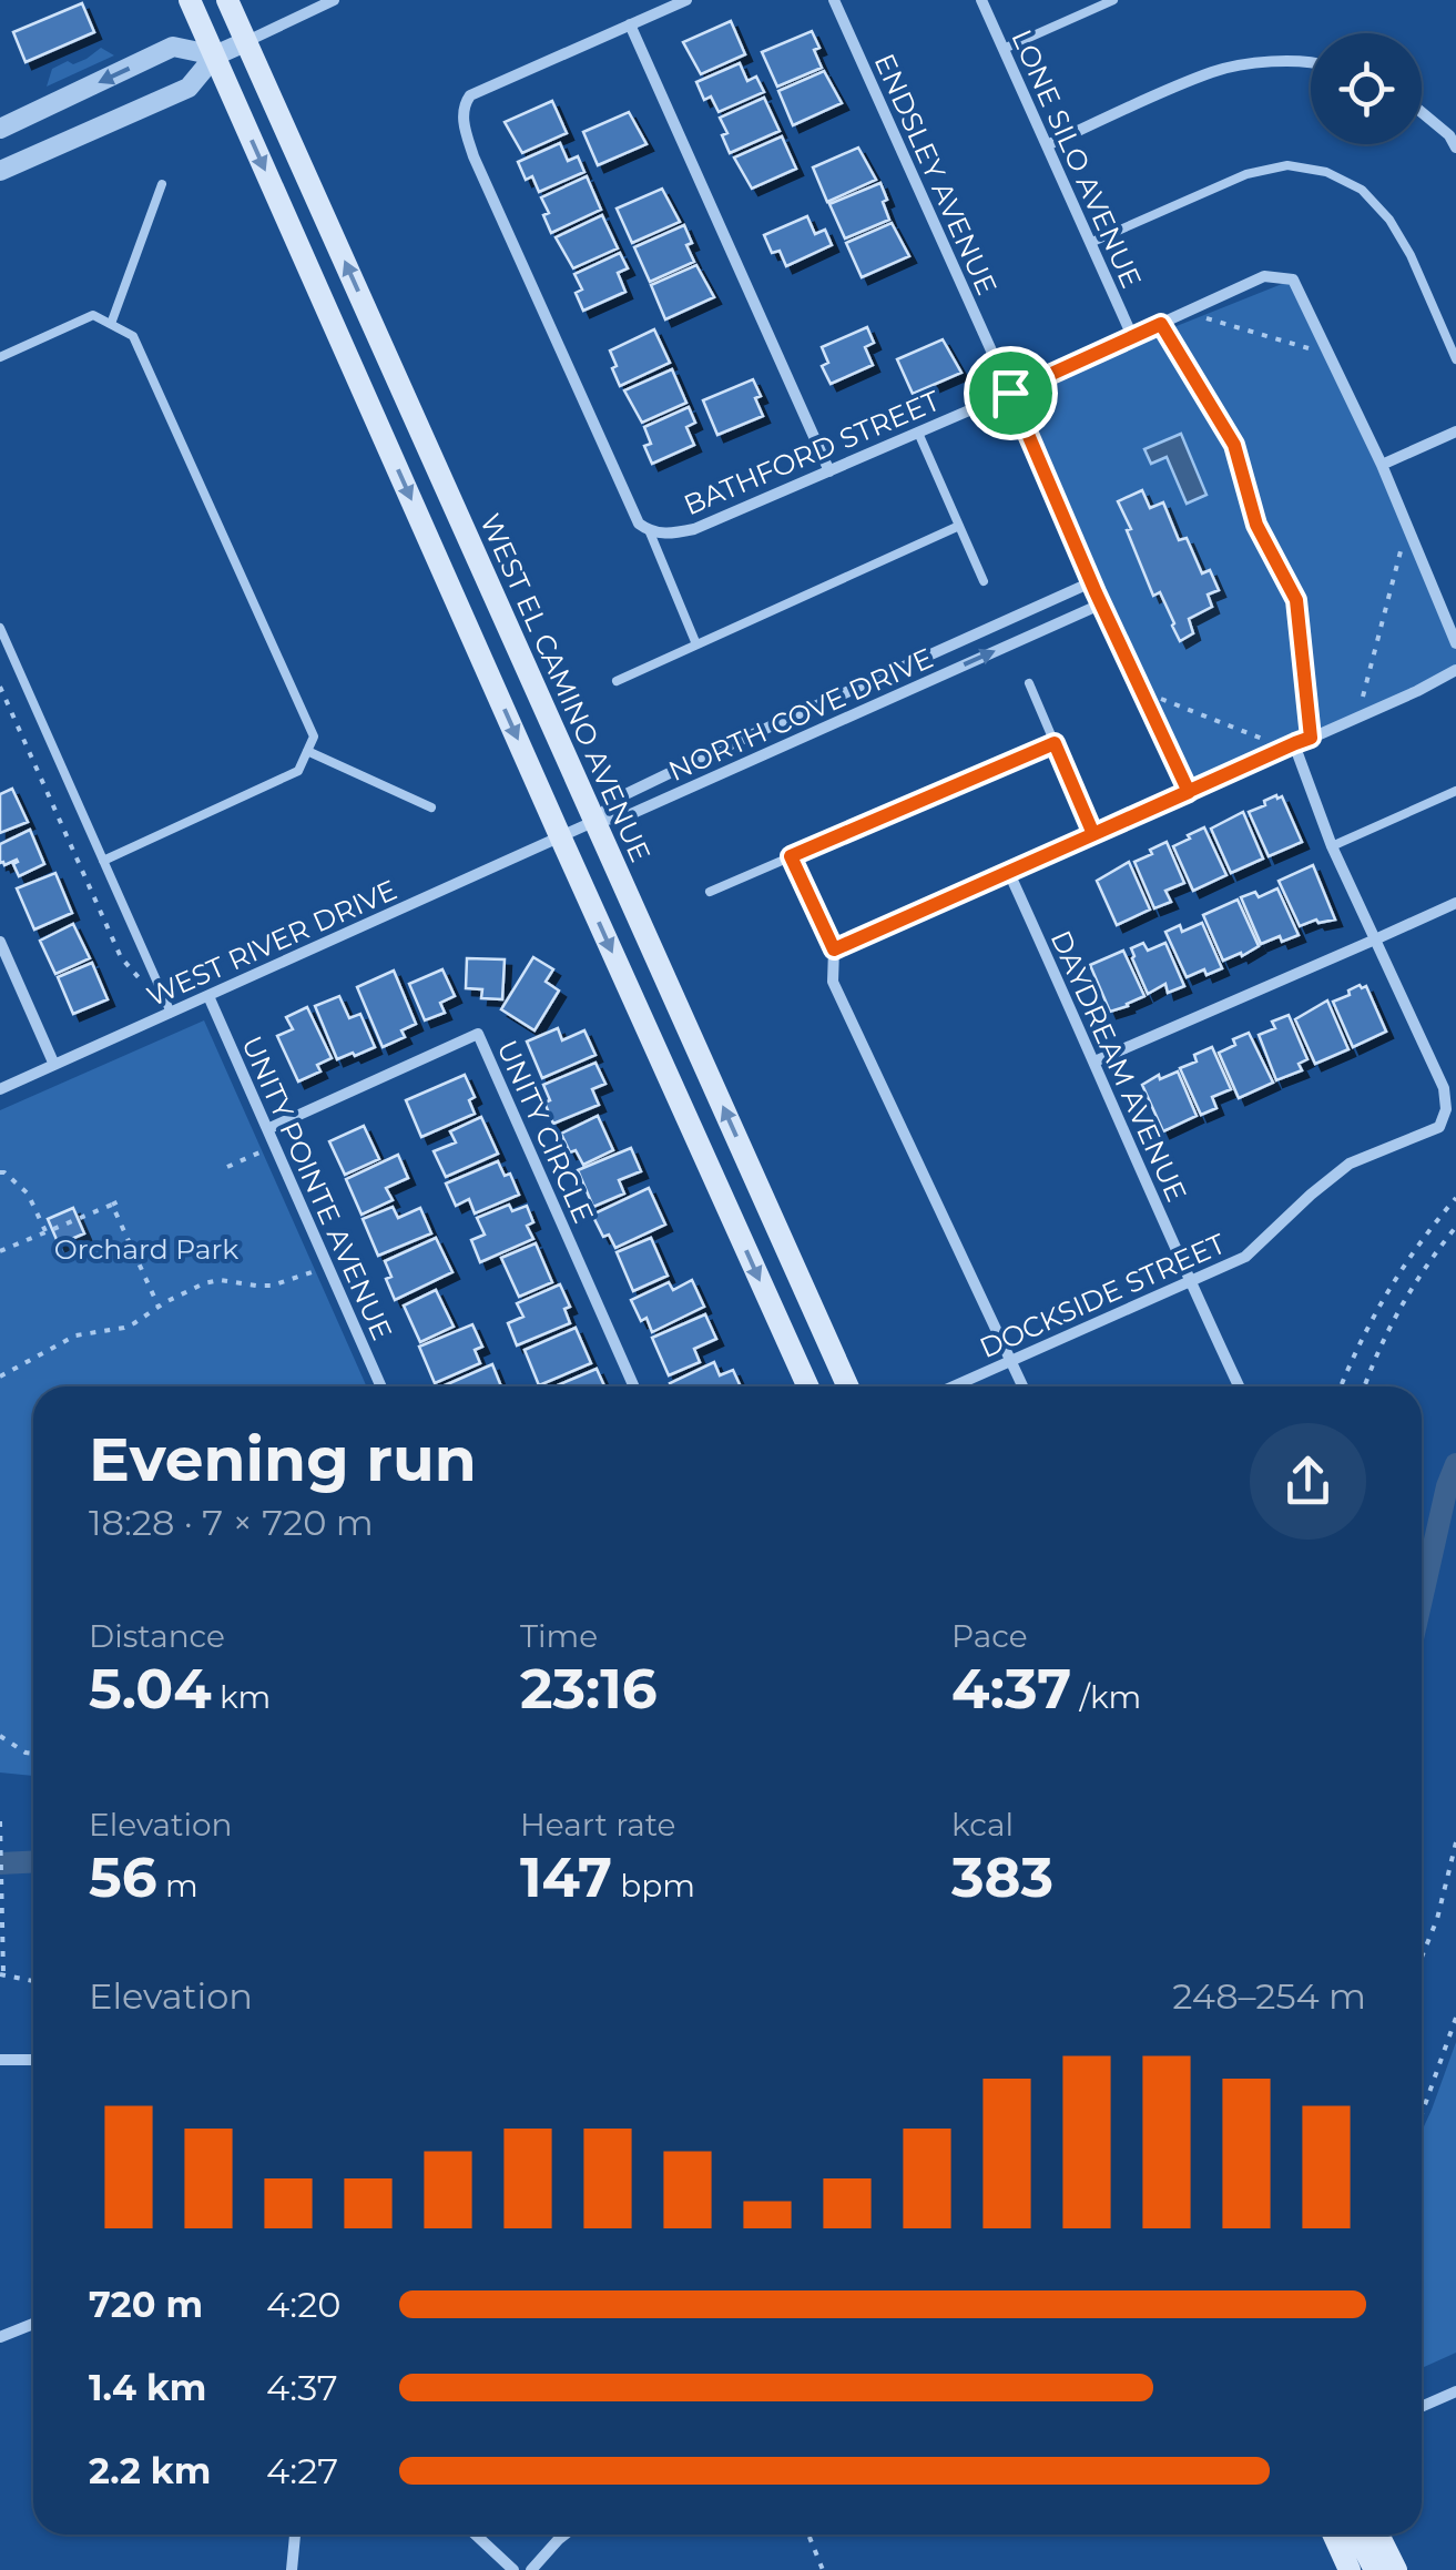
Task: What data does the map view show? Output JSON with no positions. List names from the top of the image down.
{
  "streets": {
    "main road": ["WEST EL CAMINO AVENUE"],
    "street": [
      "LONE SILO AVENUE",
      "ENDSLEY AVENUE",
      "BATHFORD STREET",
      "NORTH COVE DRIVE",
      "WEST RIVER DRIVE",
      "DAYDREAM AVENUE",
      "UNITY CIRCLE",
      "UNITY POINTE AVENUE",
      "DOCKSIDE STREET"
    ]
  },
  "crossings": [
    ["LONE SILO AVENUE", "BATHFORD STREET"],
    ["ENDSLEY AVENUE", "BATHFORD STREET"],
    ["ENDSLEY AVENUE", "NORTH COVE DRIVE"],
    ["WEST EL CAMINO AVENUE", "NORTH COVE DRIVE"],
    ["WEST EL CAMINO AVENUE", "WEST RIVER DRIVE"],
    ["NORTH COVE DRIVE", "WEST RIVER DRIVE"],
    ["WEST RIVER DRIVE", "UNITY POINTE AVENUE"],
    ["DAYDREAM AVENUE", "DOCKSIDE STREET"],
    ["UNITY CIRCLE", "UNITY POINTE AVENUE"]
  ],
  "parks": ["Orchard Park"],
  "page": {
    "heading": ["Evening run", "18:28 · 7 × 720 m"],
    "stats": [
      ["Distance", "5.04 km"],
      ["Time", "23:16"],
      ["Pace", "4:37 /km"],
      ["Elevation", "56 m"],
      ["Heart rate", "147 bpm"],
      ["kcal", "383"]
    ],
    "chart": ["Elevation", "248–254 m"],
    "list": [
      {
        "name": "720 m",
        "note": "4:20"
      },
      {
        "name": "1.4 km",
        "note": "4:37"
      },
      {
        "name": "2.2 km",
        "note": "4:27"
      }
    ]
  }
}
